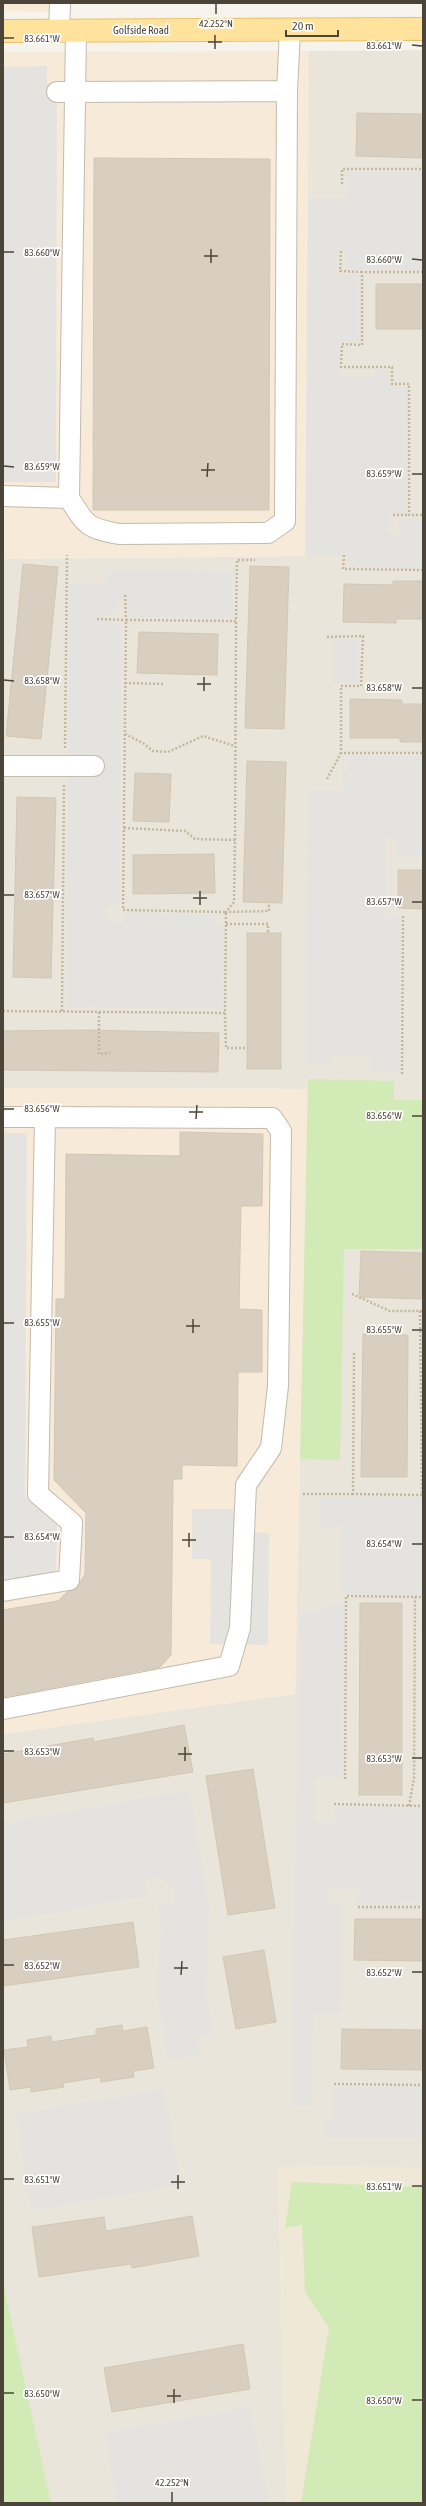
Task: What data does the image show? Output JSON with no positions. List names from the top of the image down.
{
  "streets": {
    "main road": ["Golfside Road"]
  },
  "scale_bar": "20 m",
  "coordinates": [
    "42.252°N",
    "83.661°W",
    "83.660°W",
    "83.659°W",
    "83.658°W",
    "83.657°W",
    "83.656°W",
    "83.655°W",
    "83.654°W",
    "83.653°W",
    "83.652°W",
    "83.651°W",
    "83.650°W"
  ]
}
